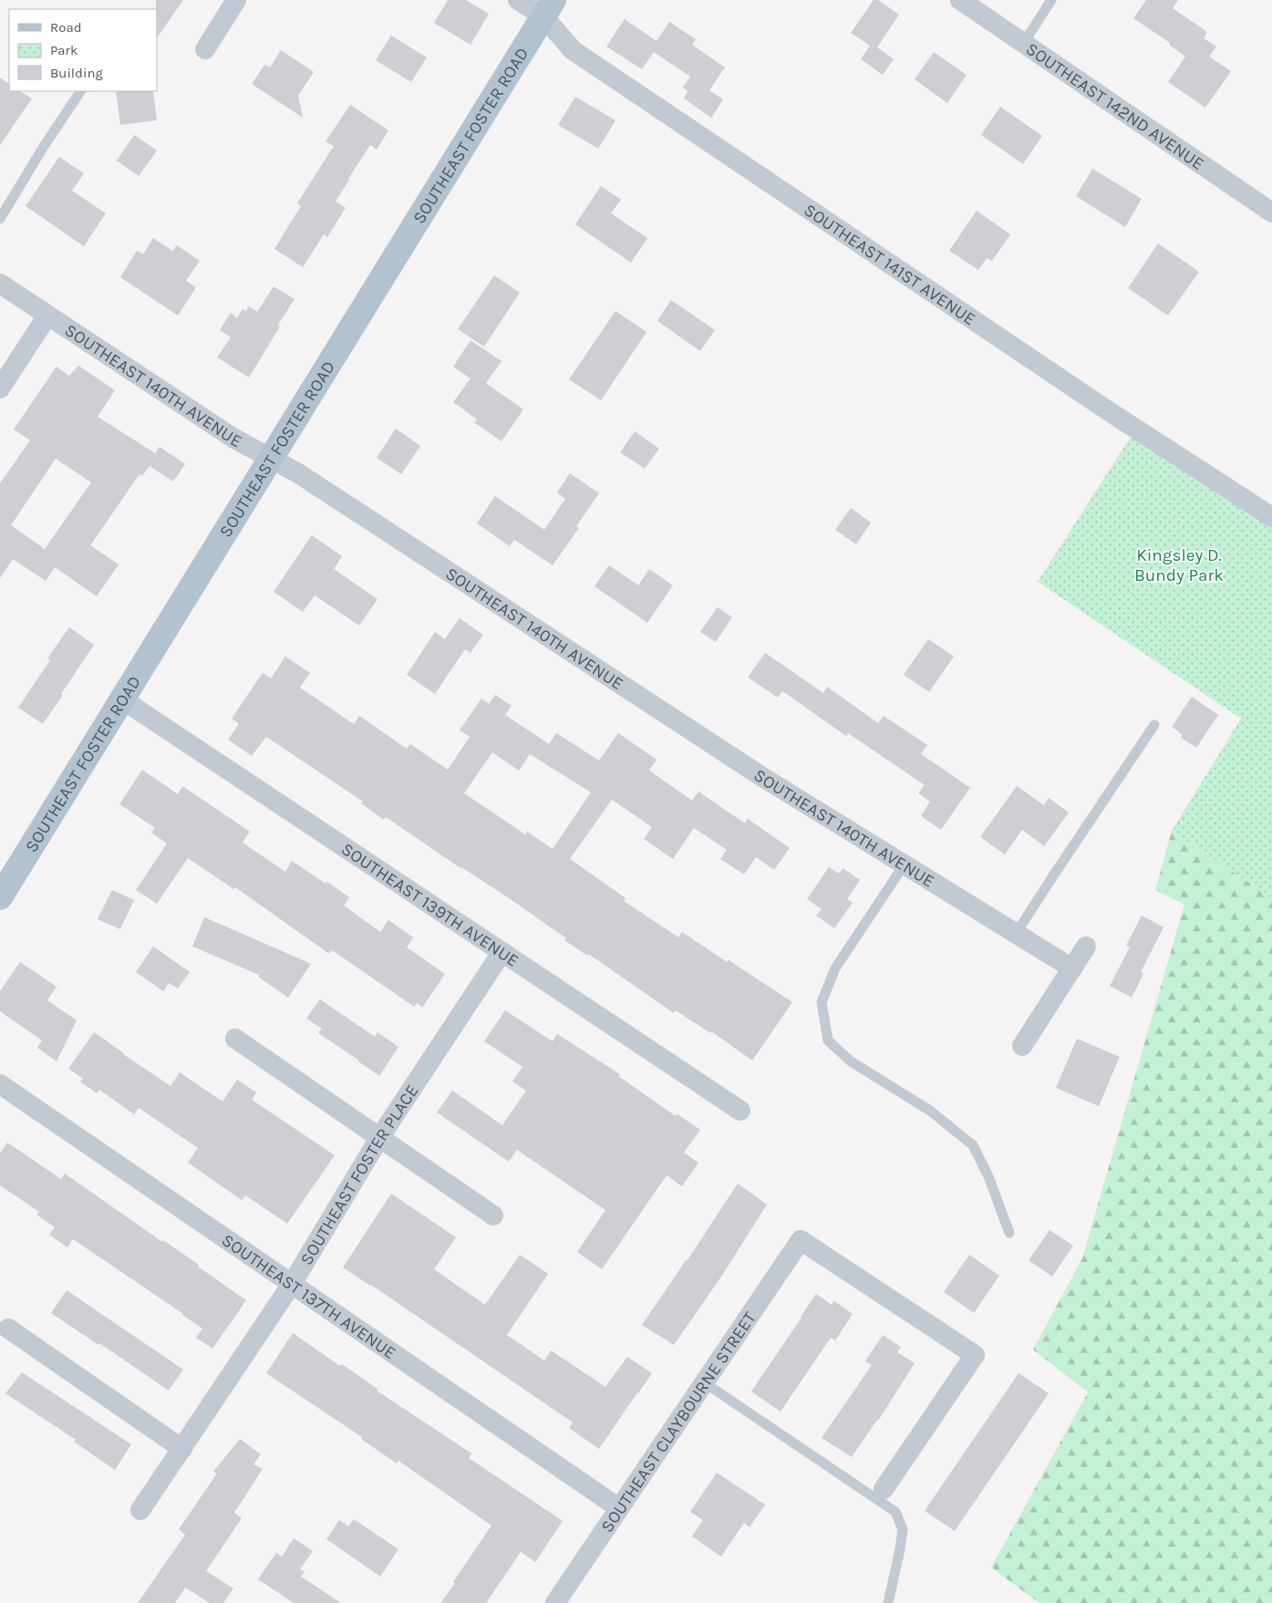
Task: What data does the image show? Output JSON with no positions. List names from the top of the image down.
{
  "streets": {
    "main road": ["SOUTHEAST FOSTER ROAD"],
    "street": [
      "SOUTHEAST 142ND AVENUE",
      "SOUTHEAST 141ST AVENUE",
      "SOUTHEAST 140TH AVENUE",
      "SOUTHEAST 139TH AVENUE",
      "SOUTHEAST FOSTER PLACE",
      "SOUTHEAST 137TH AVENUE",
      "SOUTHEAST CLAYBOURNE STREET"
    ]
  },
  "crossings": [
    ["SOUTHEAST FOSTER ROAD", "SOUTHEAST 141ST AVENUE"],
    ["SOUTHEAST FOSTER ROAD", "SOUTHEAST 140TH AVENUE"],
    ["SOUTHEAST FOSTER ROAD", "SOUTHEAST 139TH AVENUE"],
    ["SOUTHEAST 139TH AVENUE", "SOUTHEAST FOSTER PLACE"],
    ["SOUTHEAST FOSTER PLACE", "SOUTHEAST 137TH AVENUE"],
    ["SOUTHEAST 137TH AVENUE", "SOUTHEAST CLAYBOURNE STREET"]
  ],
  "parks": ["Kingsley D. Bundy Park"],
  "legend": ["Road", "Park", "Building"]
}
